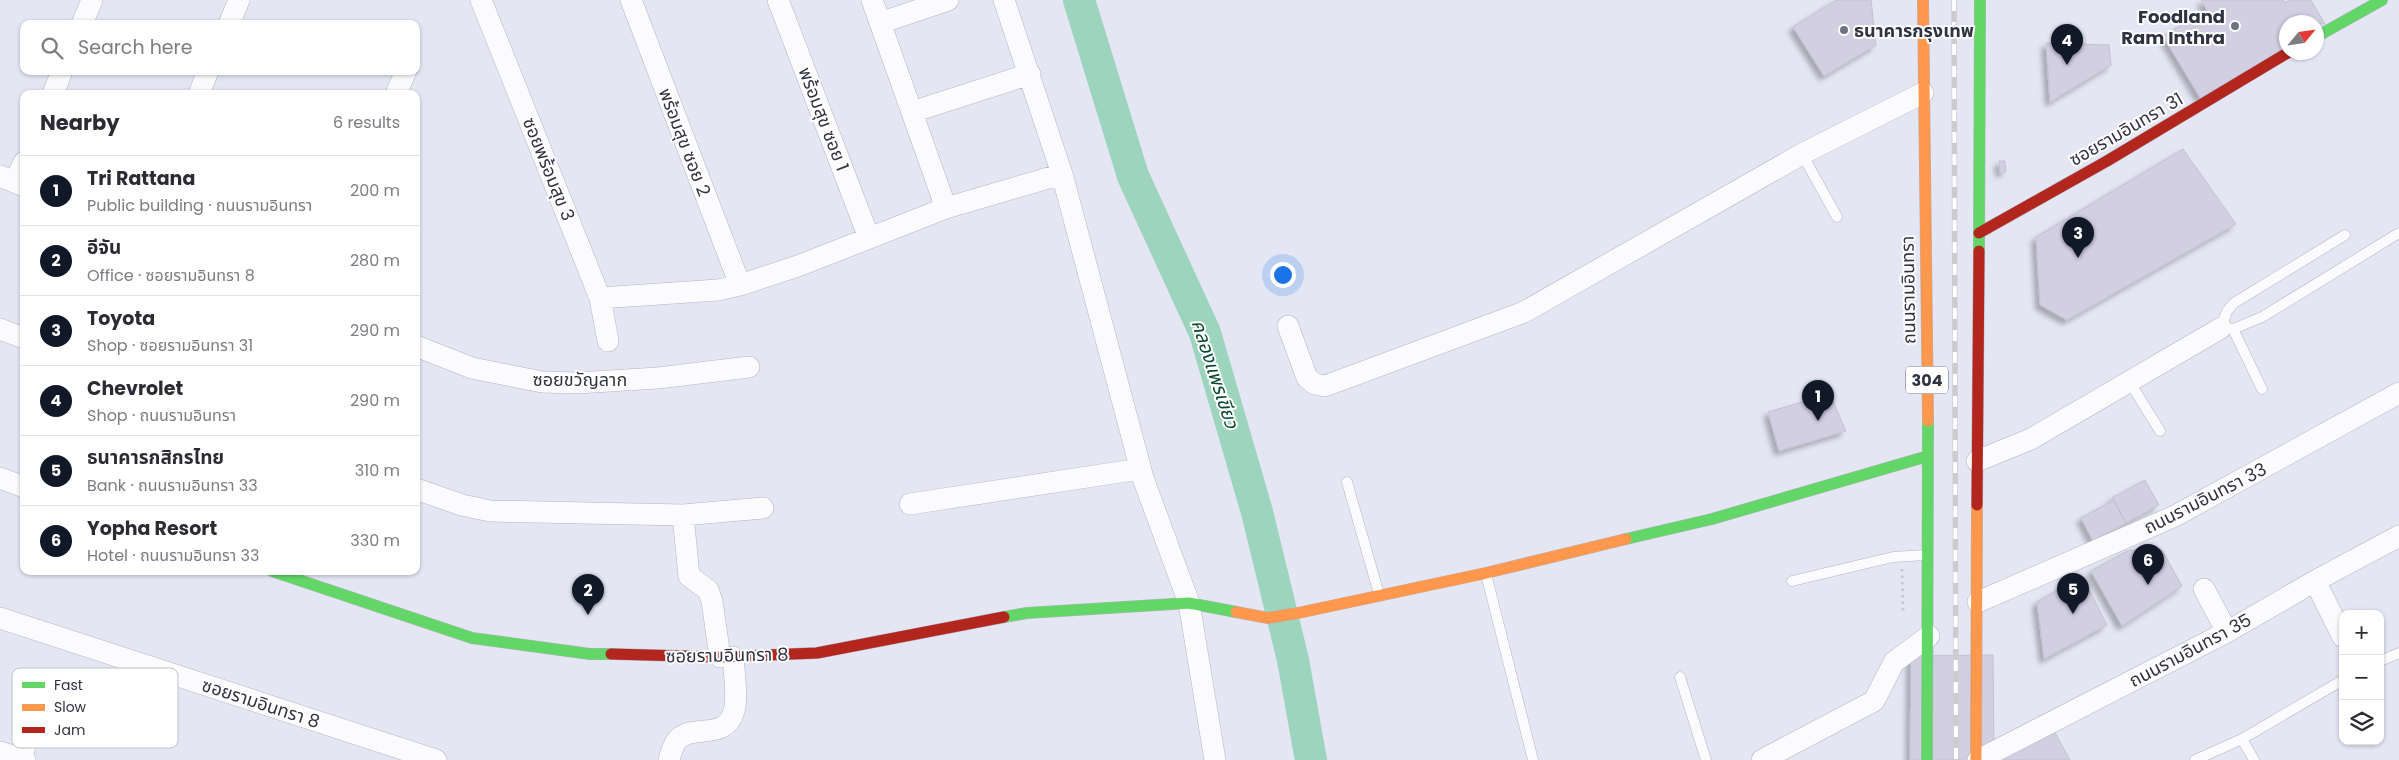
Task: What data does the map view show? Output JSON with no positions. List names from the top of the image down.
{
  "streets": {
    "street": [
      "พร้อมสุข ซอย 1",
      "ซอยรามอินทรา 31",
      "พร้อมสุข ซอย 2",
      "ซอยพร้อมสุข 3",
      "ถนนรามอินทรา",
      "ซอยขวัญลาก",
      "304",
      "ถนนรามอินทรา 33",
      "ถนนรามอินทรา 35",
      "ซอยรามอินทรา 8"
    ]
  },
  "crossings": [
    ["ถนนรามอินทรา", "ซอยรามอินทรา 8"]
  ],
  "water": ["คลองแพรเขียว"],
  "places": ["Foodland Ram Inthra", "ธนาคารกรุงเทพ"],
  "legend": ["Fast", "Slow", "Jam"],
  "north": "top right",
  "page": {
    "search": "Search here",
    "pins": [
      "4",
      "3",
      "1",
      "6",
      "5",
      "2"
    ],
    "heading": ["Nearby", "6 results"],
    "list": [
      {
        "mark": "1",
        "name": "Tri Rattana",
        "note": "Public building · ถนนรามอินทรา",
        "value": "200 m"
      },
      {
        "mark": "2",
        "name": "อีจัน",
        "note": "Office · ซอยรามอินทรา 8",
        "value": "280 m"
      },
      {
        "mark": "3",
        "name": "Toyota",
        "note": "Shop · ซอยรามอินทรา 31",
        "value": "290 m"
      },
      {
        "mark": "4",
        "name": "Chevrolet",
        "note": "Shop · ถนนรามอินทรา",
        "value": "290 m"
      },
      {
        "mark": "5",
        "name": "ธนาคารกสิกรไทย",
        "note": "Bank · ถนนรามอินทรา 33",
        "value": "310 m"
      },
      {
        "mark": "6",
        "name": "Yopha Resort",
        "note": "Hotel · ถนนรามอินทรา 33",
        "value": "330 m"
      }
    ],
    "map_buttons": ["+", "−"]
  }
}
